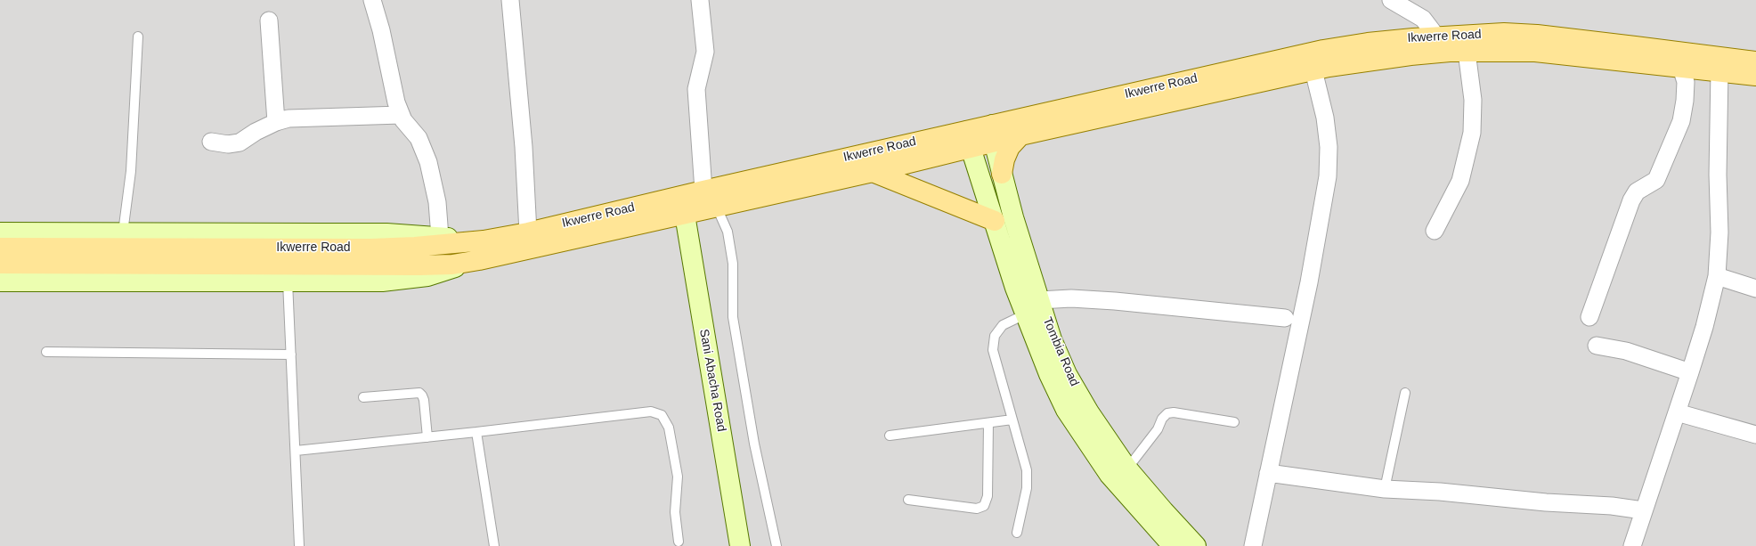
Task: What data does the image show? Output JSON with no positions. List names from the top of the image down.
{
  "streets": {
    "main road": ["Ikwerre Road"],
    "street": ["Tombia Road", "Sani Abacha Road"]
  },
  "crossings": [
    ["Ikwerre Road", "Tombia Road"],
    ["Ikwerre Road", "Sani Abacha Road"]
  ]
}
